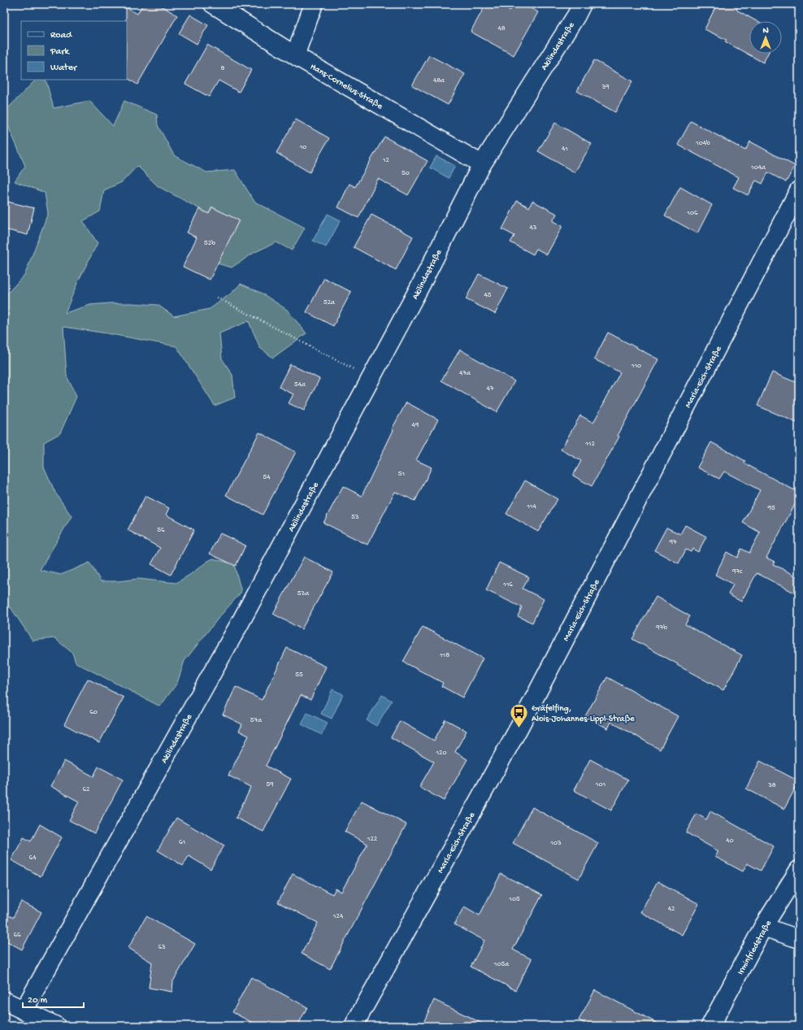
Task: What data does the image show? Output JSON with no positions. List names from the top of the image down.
{
  "streets": {
    "street": [
      "Akilindastraße",
      "Hans-Cornelius-Straße",
      "Maria-Eich-Straße",
      "Irminfriedstraße"
    ]
  },
  "crossings": [
    ["Akilindastraße", "Hans-Cornelius-Straße"]
  ],
  "places": {
    "bus stop": ["Gräfelfing, Alois-Johannes-Lippl-Straße"]
  },
  "house_numbers": [
    "48",
    "8",
    "48a",
    "39",
    "104b",
    "10",
    "41",
    "12",
    "104a",
    "50",
    "106",
    "43",
    "52b",
    "45",
    "52a",
    "110",
    "47a",
    "54a",
    "47",
    "49",
    "112",
    "51",
    "54",
    "114",
    "95",
    "53",
    "56",
    "97",
    "97c",
    "116",
    "53a",
    "97b",
    "118",
    "55",
    "60",
    "57a",
    "120",
    "59",
    "101",
    "38",
    "62",
    "122",
    "40",
    "61",
    "103",
    "64",
    "105",
    "42",
    "124",
    "66",
    "63",
    "105a"
  ],
  "legend": ["Road", "Park", "Water"],
  "scale_bar": "20 m",
  "north": "top"
}
